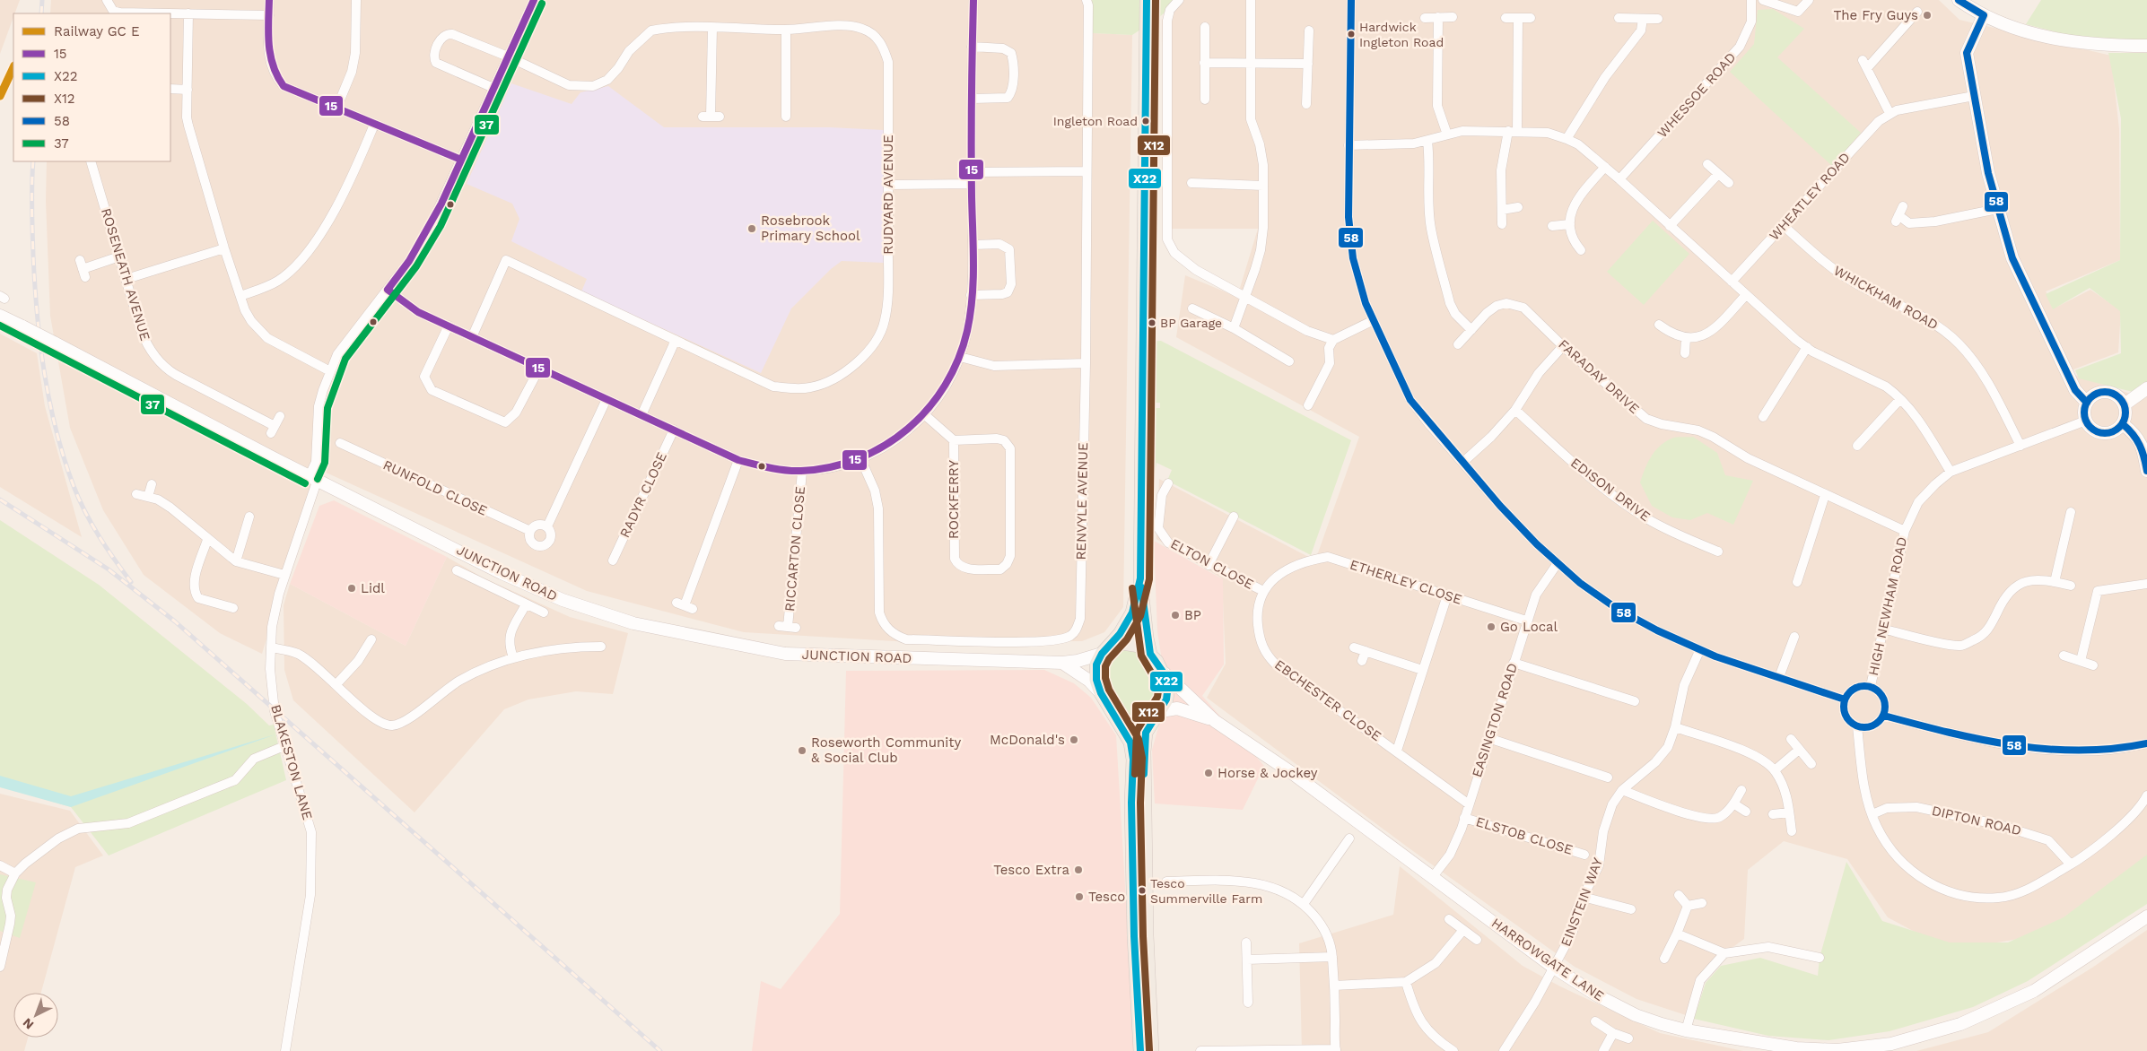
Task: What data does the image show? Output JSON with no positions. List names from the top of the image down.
{
  "streets": {
    "street": [
      "WHESSOE ROAD",
      "RUDYARD AVENUE",
      "WHEATLEY ROAD",
      "ROSENEATH AVENUE",
      "WHICKHAM ROAD",
      "FARADAY DRIVE",
      "RUNFOLD CLOSE",
      "EDISON DRIVE",
      "RADYR CLOSE",
      "ROCKFERRY",
      "RENVYLE AVENUE",
      "RICCARTON CLOSE",
      "ELTON CLOSE",
      "JUNCTION ROAD",
      "ETHERLEY CLOSE",
      "HIGH NEWHAM ROAD",
      "EBCHESTER CLOSE",
      "EASINGTON ROAD",
      "BLAKESTON LANE",
      "DIPTON ROAD",
      "ELSTOB CLOSE",
      "EINSTEIN WAY",
      "HARROWGATE LANE"
    ]
  },
  "crossings": [
    ["RUDYARD AVENUE", "BLAKESTON LANE"],
    ["WHEATLEY ROAD", "WHICKHAM ROAD"],
    ["WHICKHAM ROAD", "HIGH NEWHAM ROAD"],
    ["FARADAY DRIVE", "HIGH NEWHAM ROAD"],
    ["ELTON CLOSE", "EBCHESTER CLOSE"],
    ["JUNCTION ROAD", "BLAKESTON LANE"],
    ["JUNCTION ROAD", "HARROWGATE LANE"],
    ["ETHERLEY CLOSE", "EBCHESTER CLOSE"],
    ["ETHERLEY CLOSE", "EASINGTON ROAD"],
    ["EBCHESTER CLOSE", "EASINGTON ROAD"],
    ["EASINGTON ROAD", "ELSTOB CLOSE"],
    ["EASINGTON ROAD", "HARROWGATE LANE"],
    ["EINSTEIN WAY", "HARROWGATE LANE"]
  ],
  "places": [
    "The Fry Guys",
    "Hardwick Ingleton Road",
    "Ingleton Road",
    "Rosebrook Primary School",
    "BP Garage",
    "Lidl",
    "BP",
    "Go Local",
    "McDonald's",
    "Roseworth Community & Social Club",
    "Horse & Jockey",
    "Tesco Extra",
    "Tesco Summerville Farm",
    "Tesco"
  ],
  "lines": [
    "transit line 15",
    "transit line X22",
    "transit line X12",
    "transit line 58",
    "transit line 37"
  ],
  "legend": [
    "Railway GC E",
    "15",
    "X22",
    "X12",
    "58",
    "37"
  ],
  "north": "bottom left"
}
